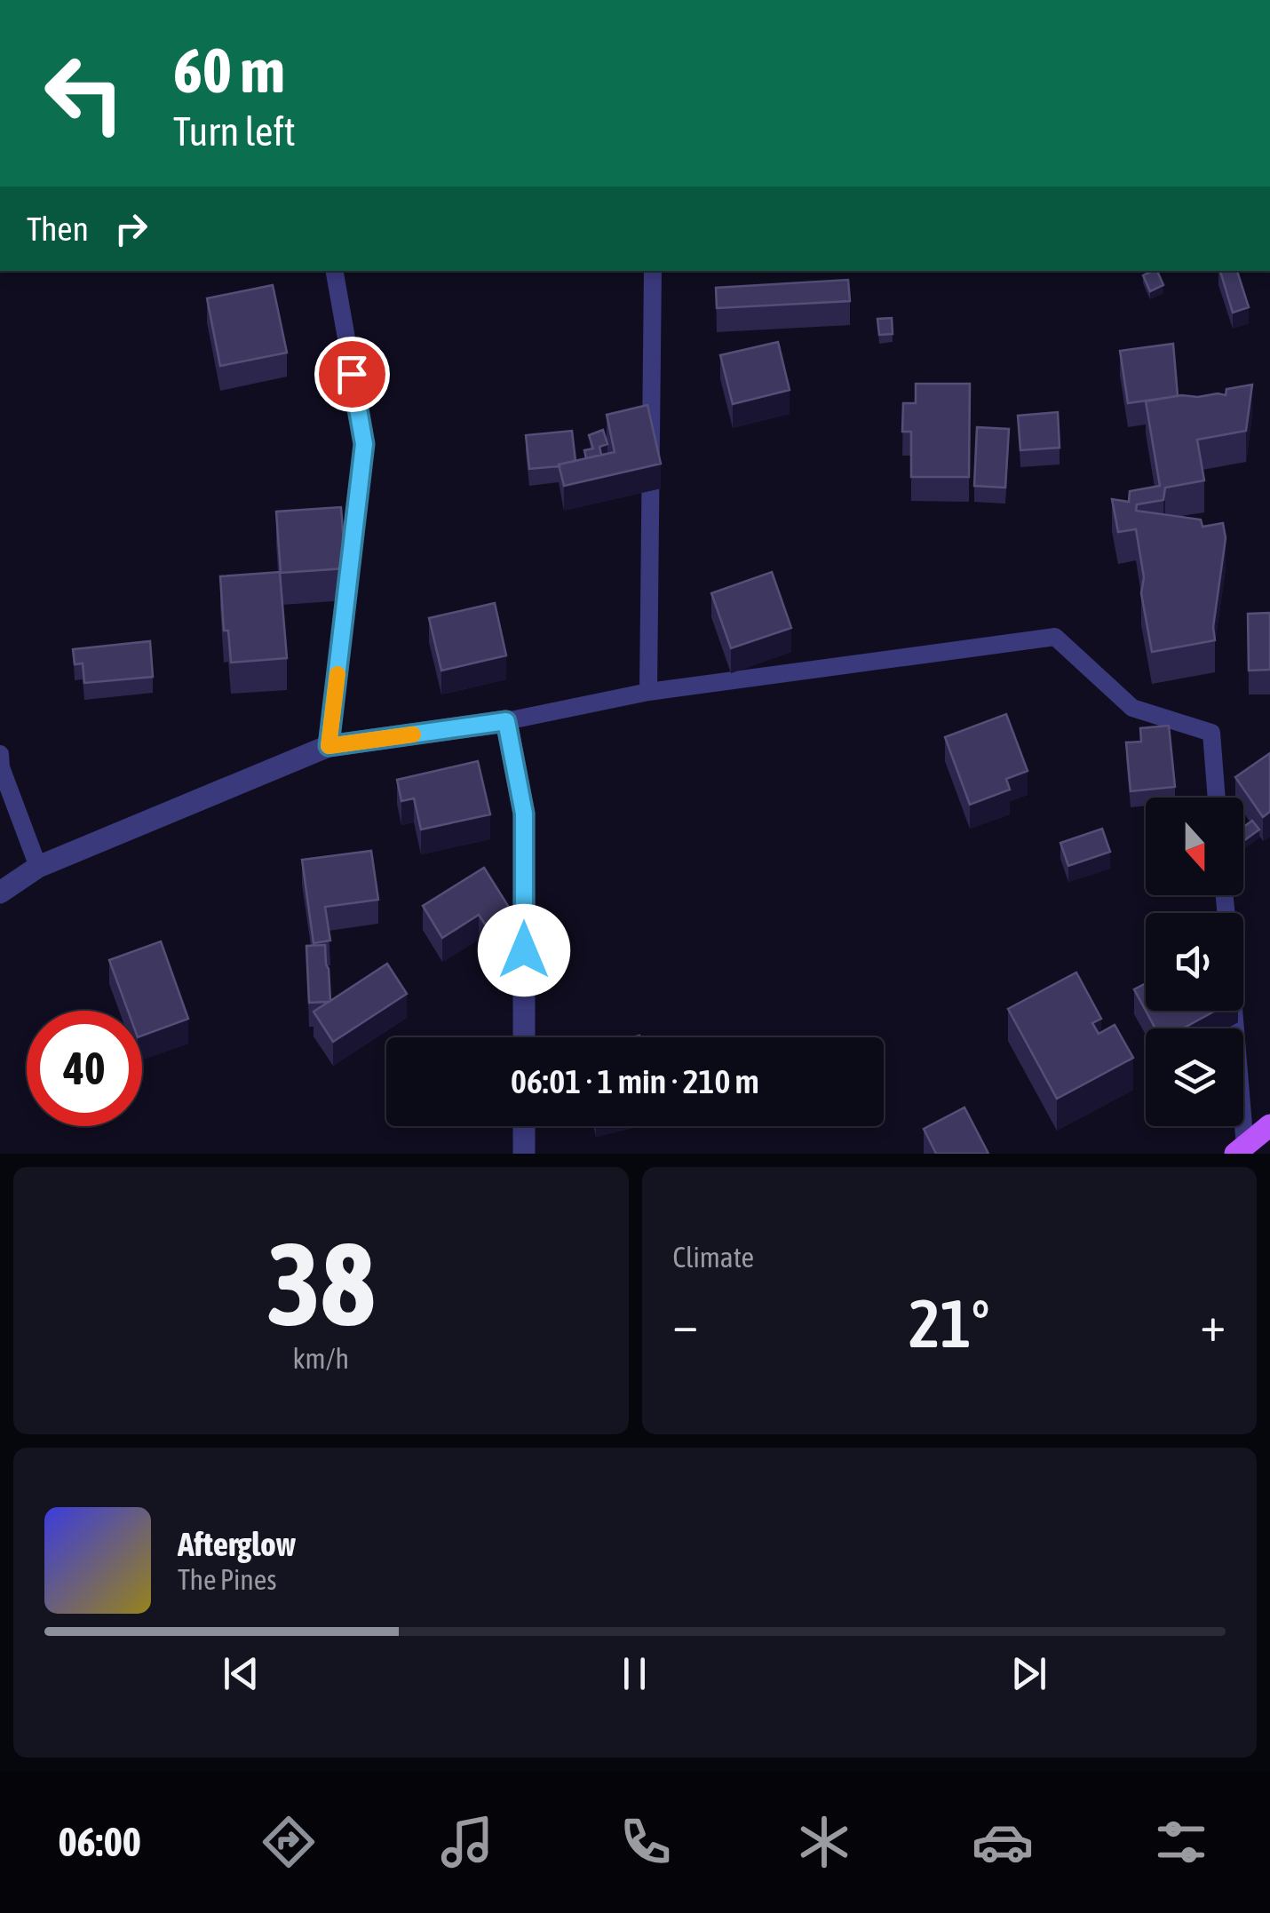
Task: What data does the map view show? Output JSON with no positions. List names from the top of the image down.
{
  "north": "bottom",
  "page": {
    "turn": ["60 m", "Turn left"],
    "then": "Then",
    "limit": "40",
    "trip": "06:01 · 1 min · 210 m",
    "tile": [
      ["38", "km/h"],
      "Climate"
    ],
    "heat": ["−", "21°", "+"],
    "song": ["Afterglow", "The Pines"],
    "tabs": "06:00"
  }
}
